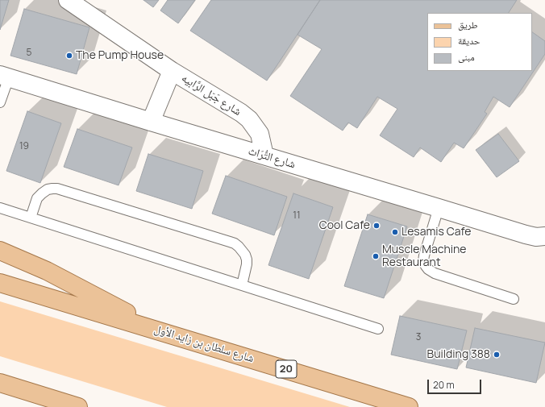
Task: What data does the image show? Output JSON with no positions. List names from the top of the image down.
{
  "streets": {
    "main road": ["شارع سلطان بن زايد الأول", "20"],
    "street": ["شارع جَبَل الرَّابيه", "شارع التُّرَاث"]
  },
  "crossings": [
    ["شارع جَبَل الرَّابيه", "شارع التُّرَاث"]
  ],
  "places": [
    "The Pump House",
    "Cool Cafe",
    "Lesamis Cafe",
    "Muscle Machine Restaurant",
    "Building 388"
  ],
  "house_numbers": [
    "5",
    "19",
    "11",
    "3"
  ],
  "legend": ["طريق", "حديقة", "مبنى"],
  "scale_bar": "20 m"
}
